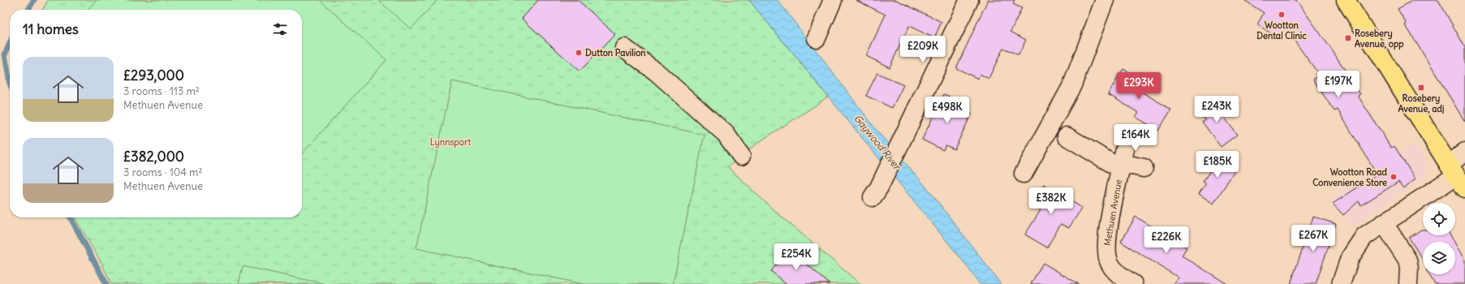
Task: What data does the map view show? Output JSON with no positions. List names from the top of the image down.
{
  "streets": {
    "street": ["Methuen Avenue"]
  },
  "water": ["Gaywood River"],
  "parks": ["Lynnsport"],
  "places": {
    "other": ["Wootton Dental Clinic", "Dutton Pavilion", "Wootton Road Convenience Store"],
    "transit": ["Rosebery Avenue, opp", "Rosebery Avenue, adj"]
  },
  "page": {
    "heading": "11 homes",
    "price": [
      "£209K",
      "£197K",
      "£293K",
      "£243K",
      "£498K",
      "£164K",
      "£185K",
      "£382K",
      "£267K",
      "£226K",
      "£254K"
    ],
    "list": [
      {
        "name": "£293,000",
        "note": "3 rooms · 113 m² · Methuen Avenue"
      },
      {
        "name": "£382,000",
        "note": "3 rooms · 104 m² · Methuen Avenue"
      }
    ]
  }
}
